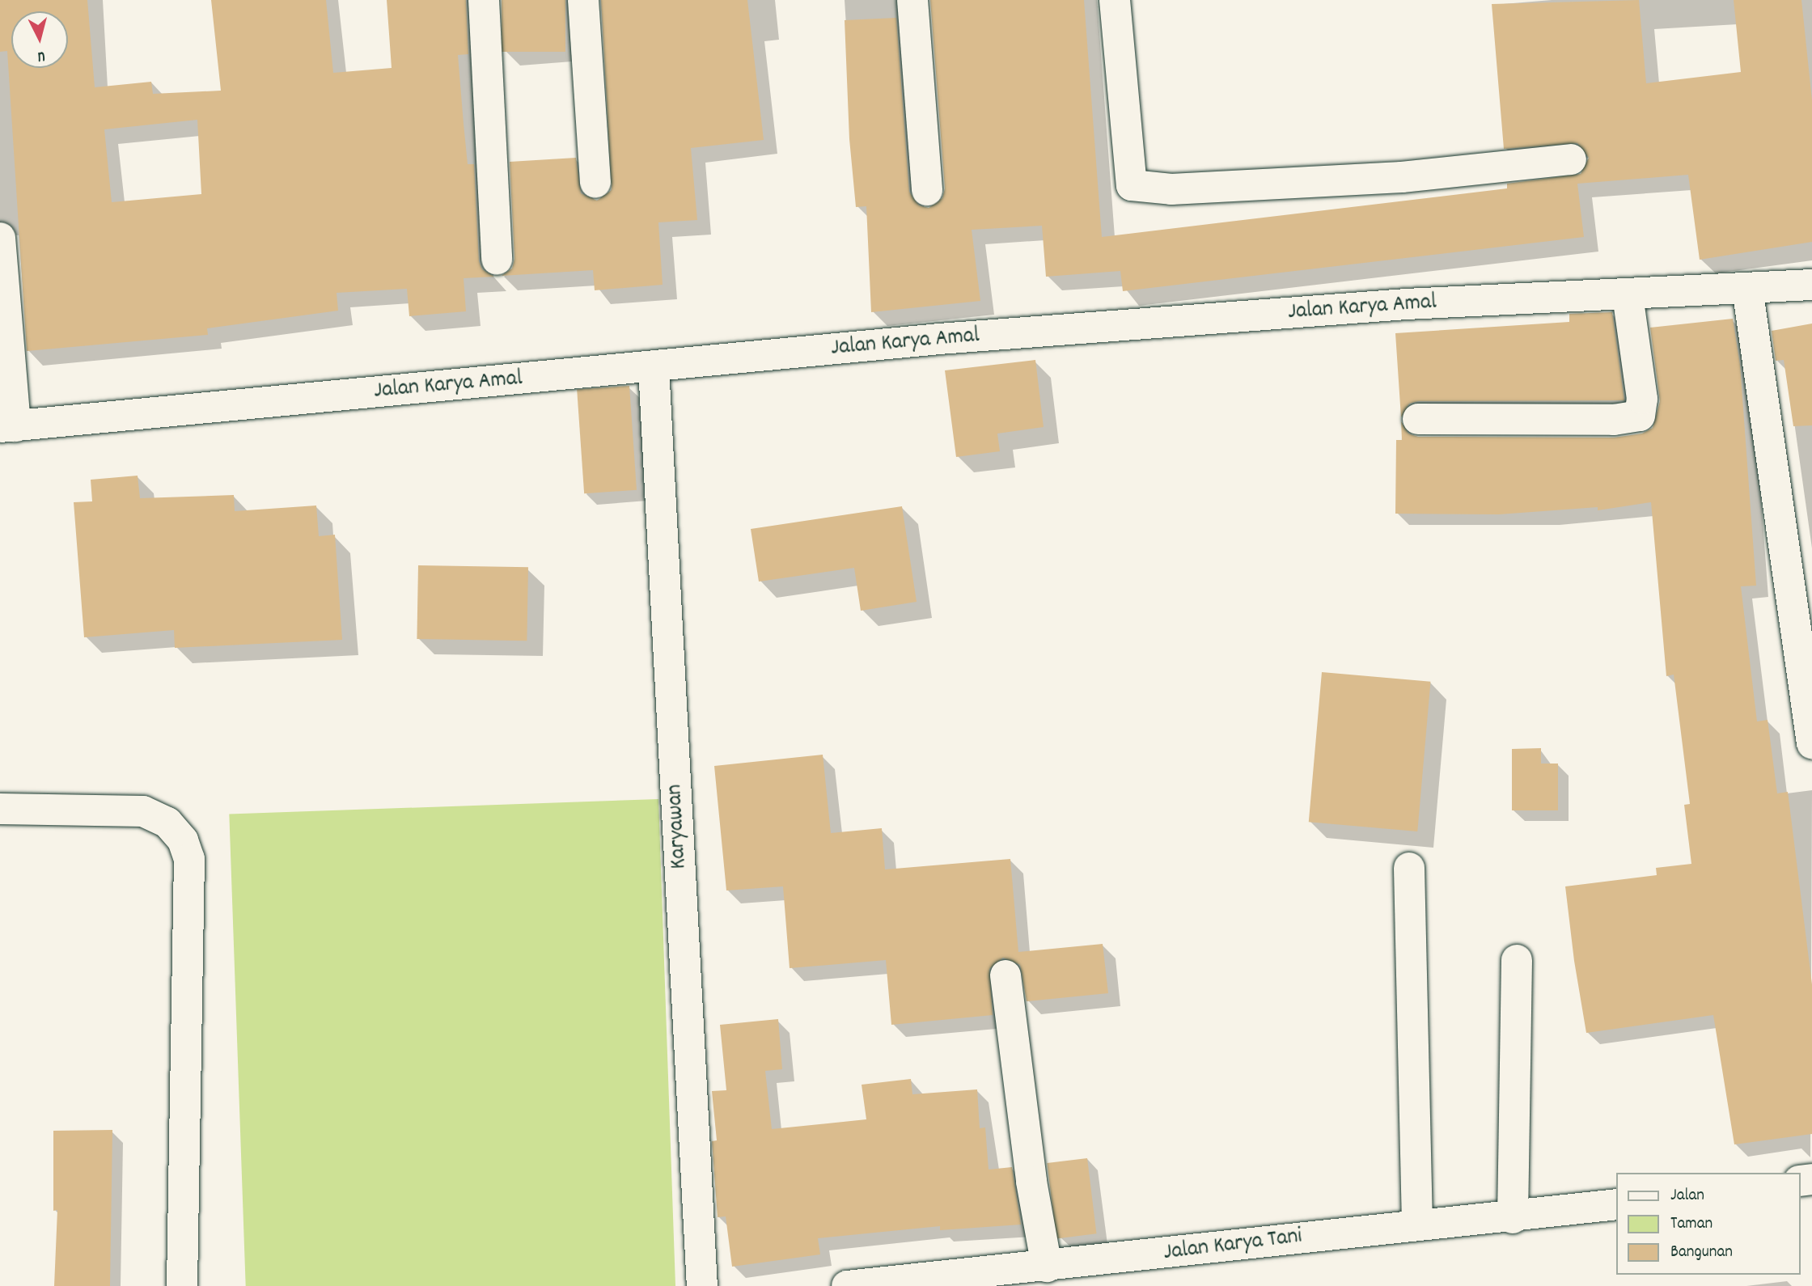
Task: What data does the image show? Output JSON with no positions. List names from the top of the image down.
{
  "streets": {
    "street": ["Jalan Karya Amal", "Karyawan", "Jalan Karya Tani"]
  },
  "crossings": [
    ["Jalan Karya Amal", "Karyawan"]
  ],
  "legend": ["Jalan", "Taman", "Bangunan"],
  "north": "bottom"
}
